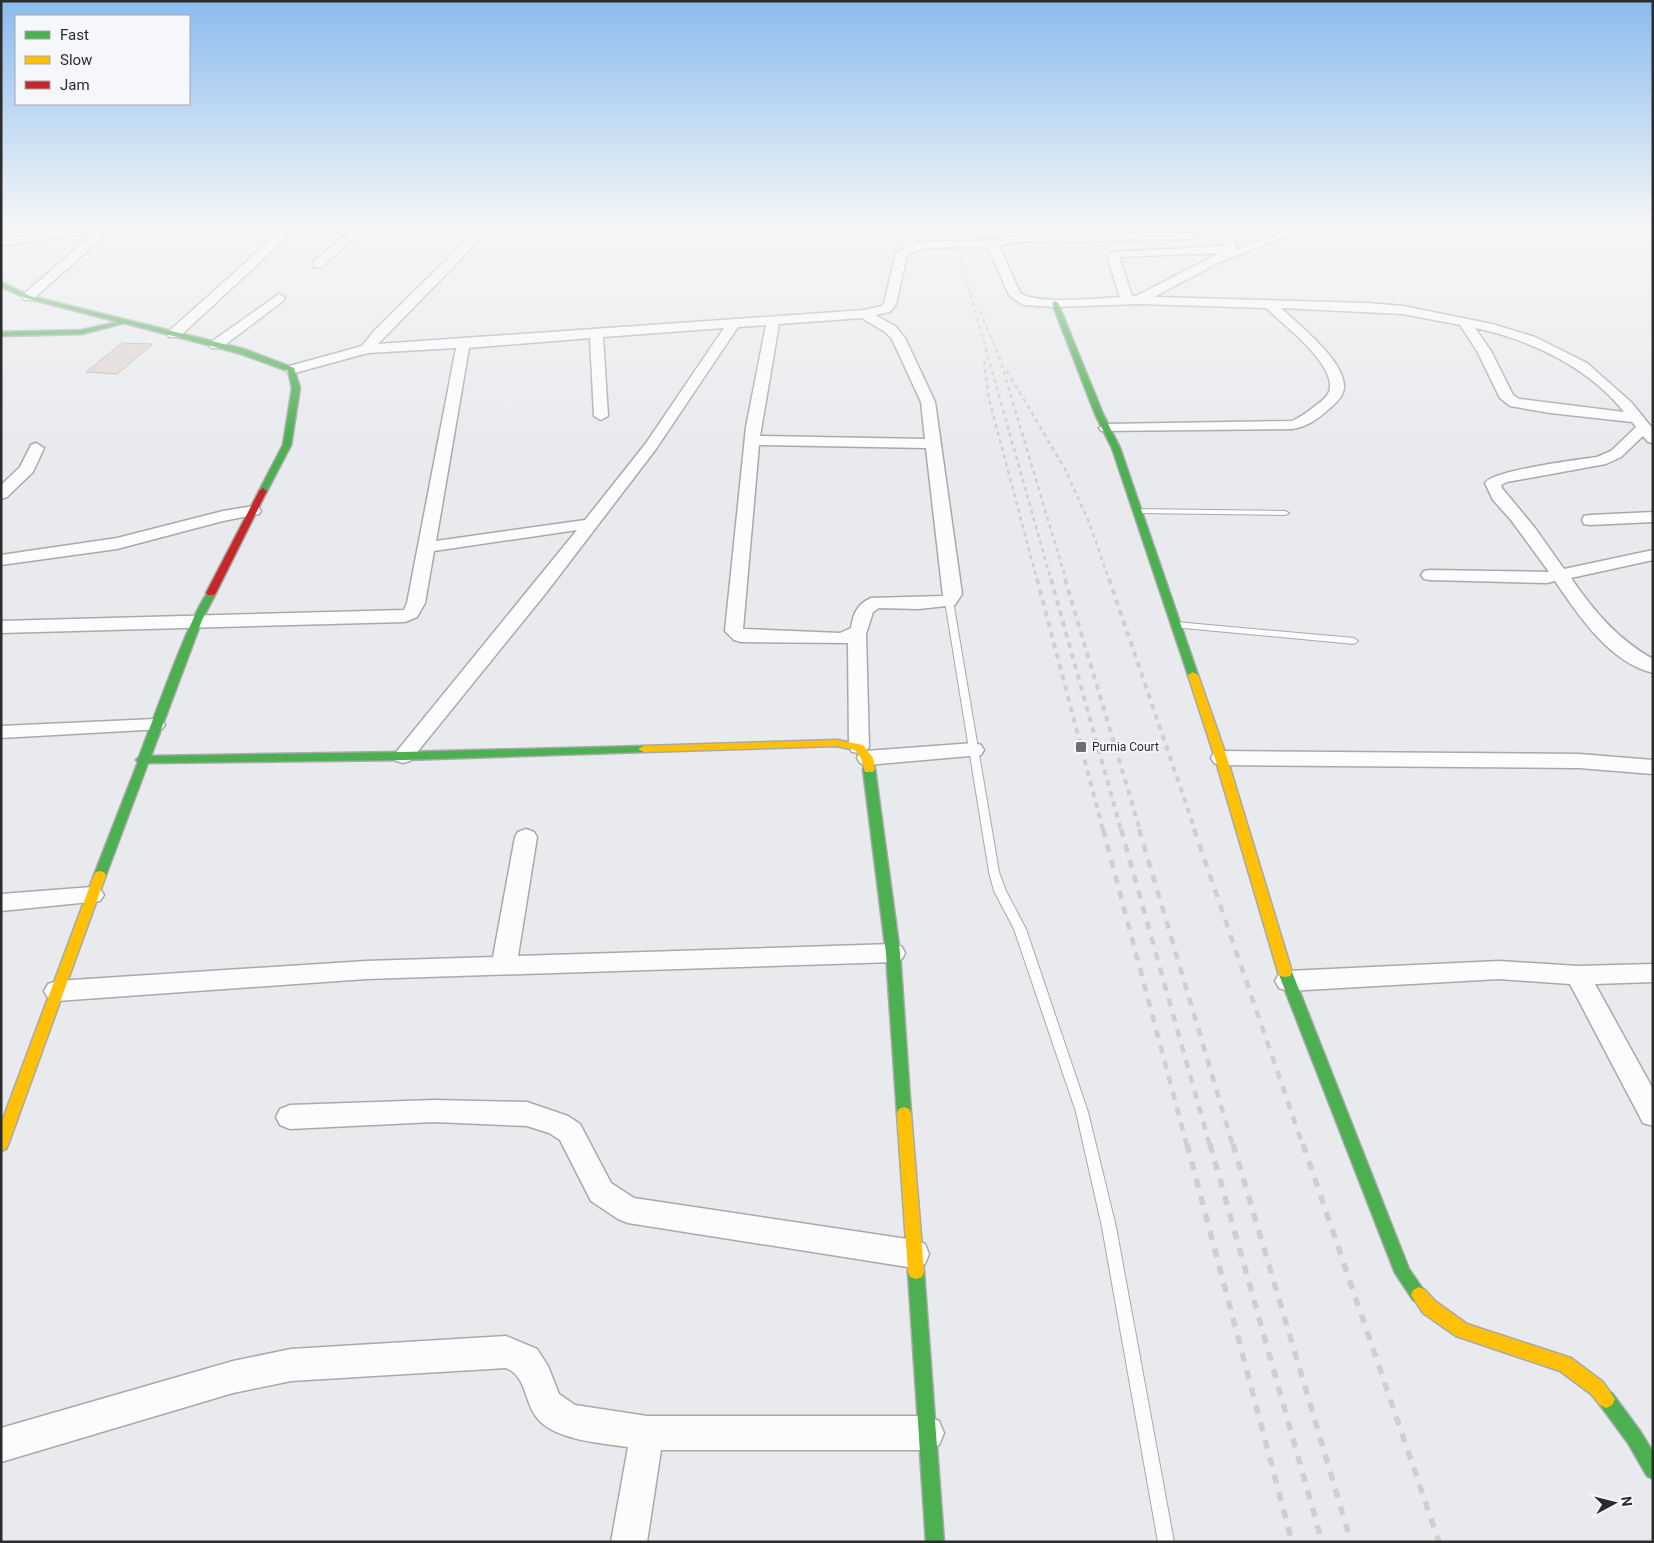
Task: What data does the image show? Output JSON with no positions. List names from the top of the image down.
{
  "places": {
    "transit": ["Purnia Court"]
  },
  "legend": ["Fast", "Slow", "Jam"],
  "north": "right"
}
